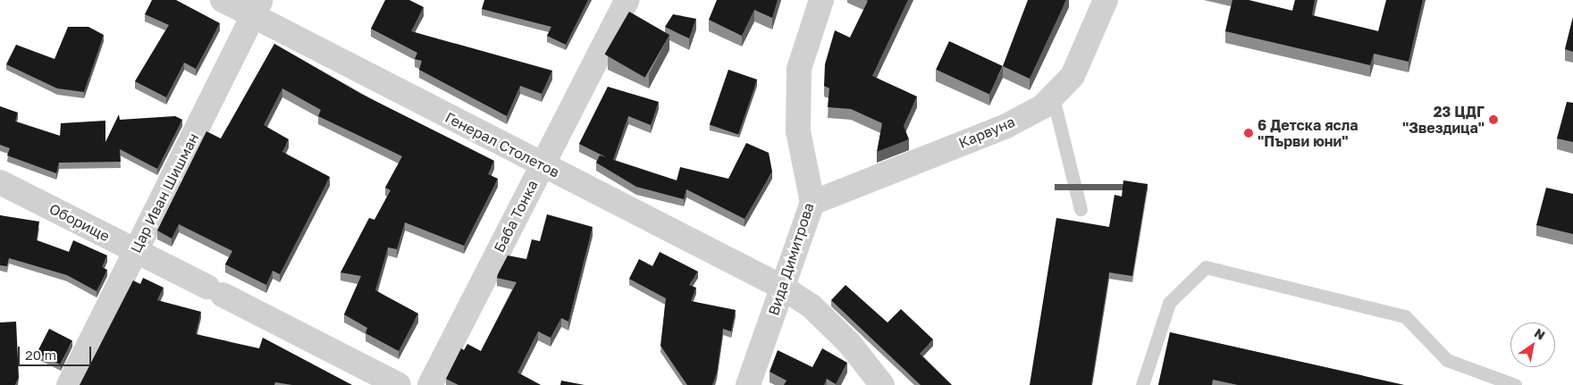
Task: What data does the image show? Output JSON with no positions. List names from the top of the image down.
{
  "streets": {
    "street": [
      "Карвуна",
      "Генерал Столетов",
      "Цар Иван Шишман",
      "Баба Тонка",
      "Оборище",
      "Вида Димитрова"
    ]
  },
  "crossings": [
    ["Карвуна", "Вида Димитрова"],
    ["Генерал Столетов", "Цар Иван Шишман"],
    ["Генерал Столетов", "Баба Тонка"],
    ["Генерал Столетов", "Вида Димитрова"],
    ["Цар Иван Шишман", "Оборище"]
  ],
  "places": ["23 ЦДГ \"Звездица\"", "6 Детска ясла \"Първи юни\""],
  "scale_bar": "20 m",
  "north": "top right"
}
